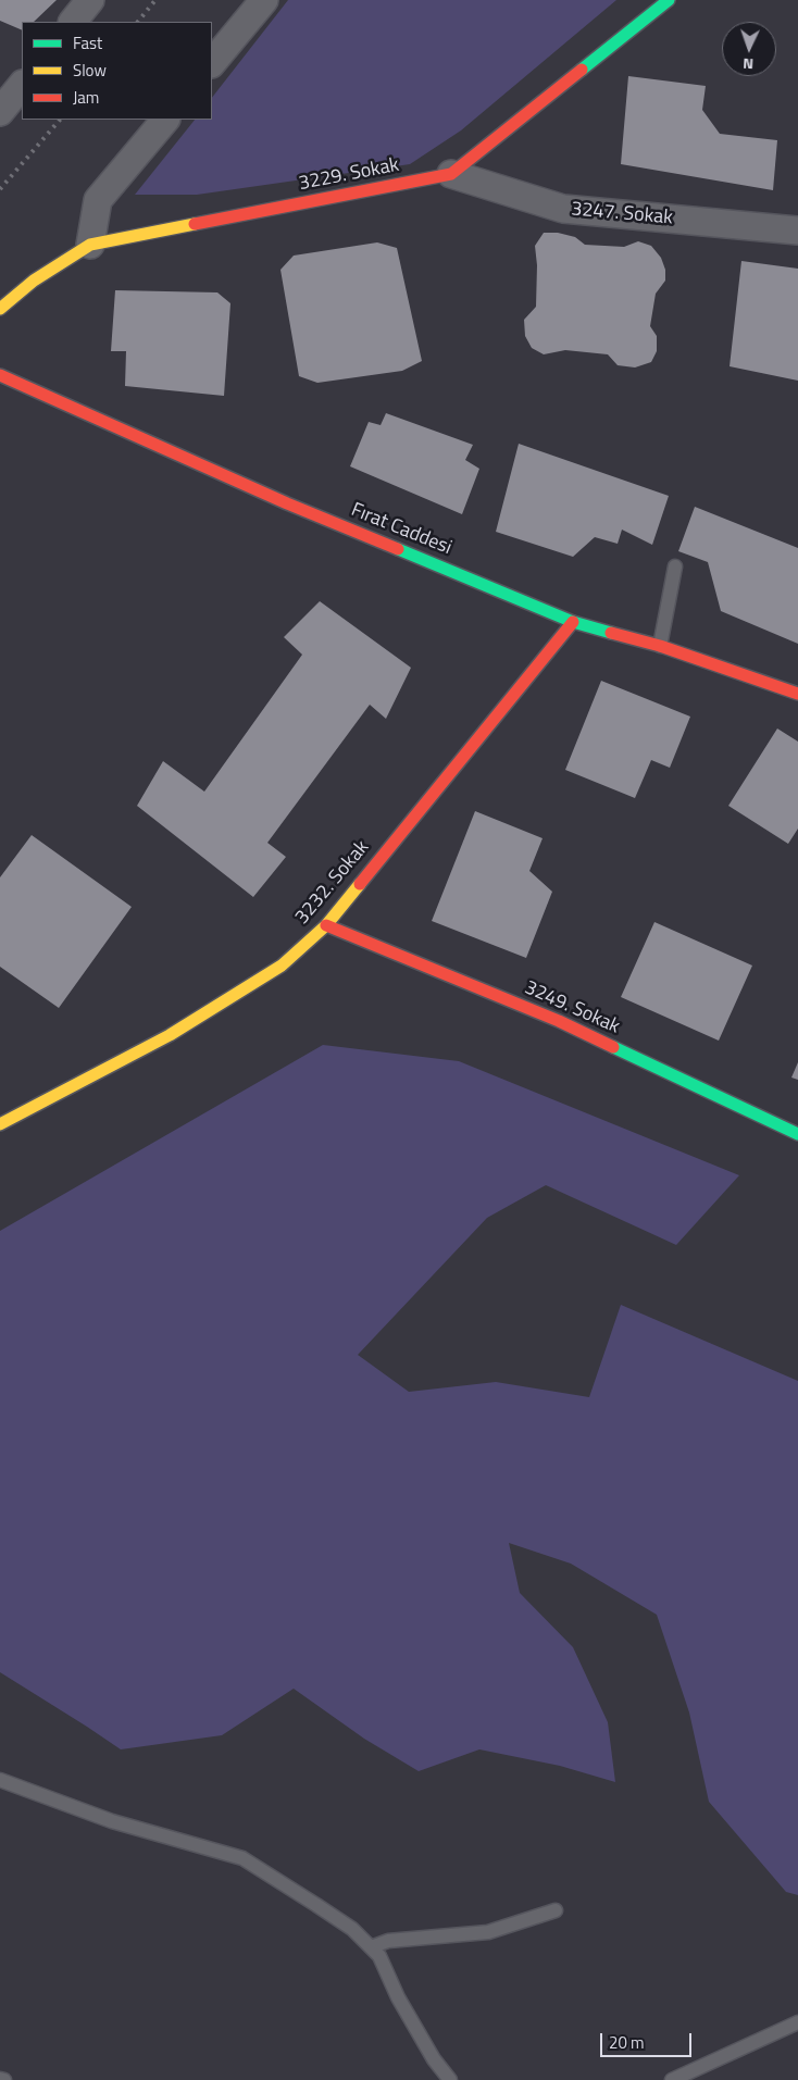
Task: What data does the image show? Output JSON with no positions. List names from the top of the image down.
{
  "streets": {
    "street": [
      "3229. Sokak",
      "3247. Sokak",
      "Fırat Caddesi",
      "3232. Sokak",
      "3249. Sokak"
    ]
  },
  "crossings": [
    ["3229. Sokak", "3247. Sokak"],
    ["Fırat Caddesi", "3232. Sokak"],
    ["3232. Sokak", "3249. Sokak"]
  ],
  "legend": ["Fast", "Slow", "Jam"],
  "scale_bar": "20 m",
  "north": "bottom"
}
